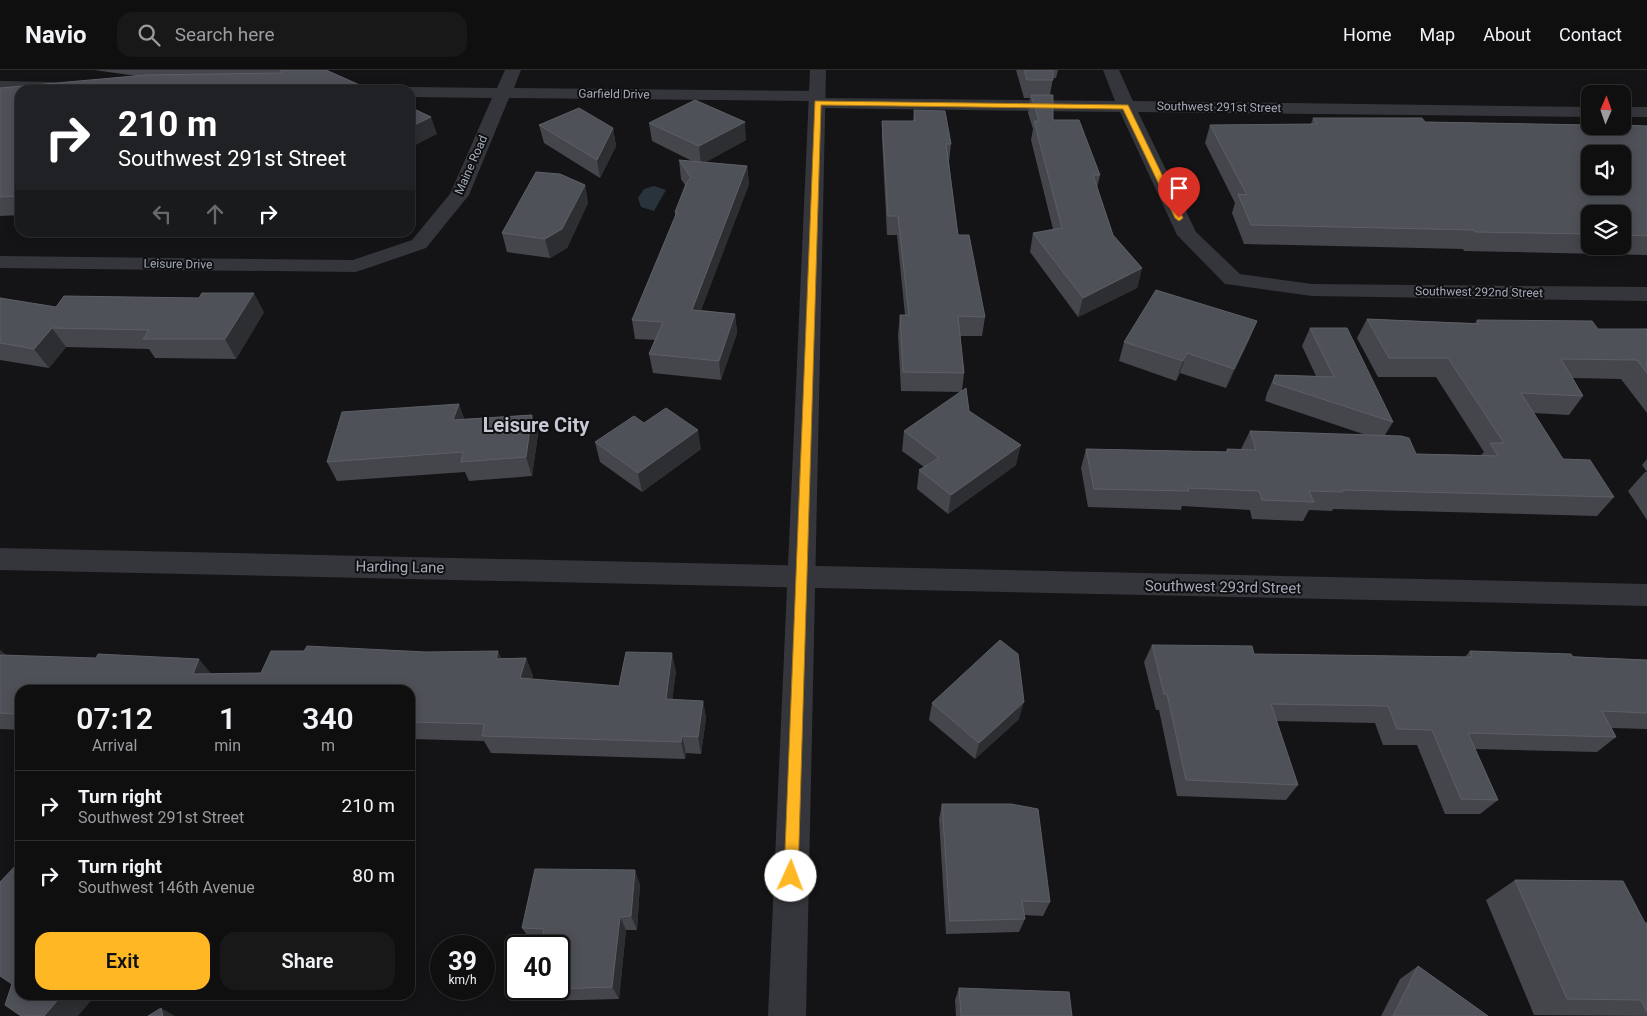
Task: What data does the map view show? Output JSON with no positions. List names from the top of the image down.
{
  "streets": {
    "street": [
      "Garfield Drive",
      "Southwest 291st Street",
      "Maine Road",
      "Leisure Drive",
      "Southwest 292nd Street",
      "Harding Lane",
      "Southwest 293rd Street"
    ]
  },
  "crossings": [
    ["Garfield Drive", "Southwest 291st Street"],
    ["Garfield Drive", "Maine Road"],
    ["Southwest 291st Street", "Southwest 292nd Street"],
    ["Maine Road", "Leisure Drive"],
    ["Harding Lane", "Southwest 293rd Street"]
  ],
  "districts": ["Leisure City"],
  "north": "top",
  "page": {
    "header": "Navio",
    "search": "Search here",
    "nav": [
      "Home",
      "Map",
      "About",
      "Contact"
    ],
    "turn": ["210 m", "Southwest 291st Street"],
    "eta": [
      "07:12",
      "Arrival",
      "1",
      "min",
      "340",
      "m"
    ],
    "list": [
      {
        "name": "Turn right",
        "note": "Southwest 291st Street",
        "value": "210 m"
      },
      {
        "name": "Turn right",
        "note": "Southwest 146th Avenue",
        "value": "80 m"
      }
    ],
    "buttons": ["Exit", "Share"],
    "speed": "39 km/h",
    "limit": "40"
  }
}
